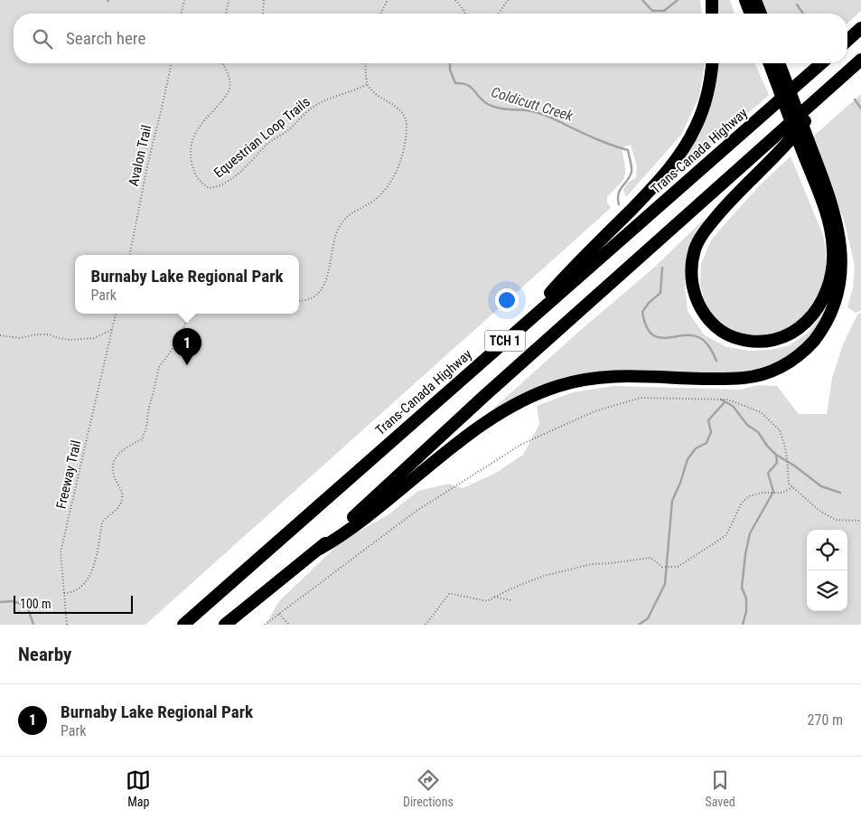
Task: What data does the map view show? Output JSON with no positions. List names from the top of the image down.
{
  "streets": {
    "highway": ["Trans-Canada Highway", "TCH 1"],
    "path": ["Equestrian Loop Trails", "Avalon Trail", "Freeway Trail"]
  },
  "water": ["Coldicutt Creek"],
  "scale_bar": "100 m",
  "page": {
    "search": "Search here",
    "popup": ["Burnaby Lake Regional Park", "Park"],
    "pins": "1",
    "scale": "100 m",
    "heading": "Nearby",
    "list": [
      {
        "mark": "1",
        "name": "Burnaby Lake Regional Park",
        "note": "Park",
        "value": "270 m"
      }
    ],
    "nav": ["Map", "Directions", "Saved"]
  }
}
